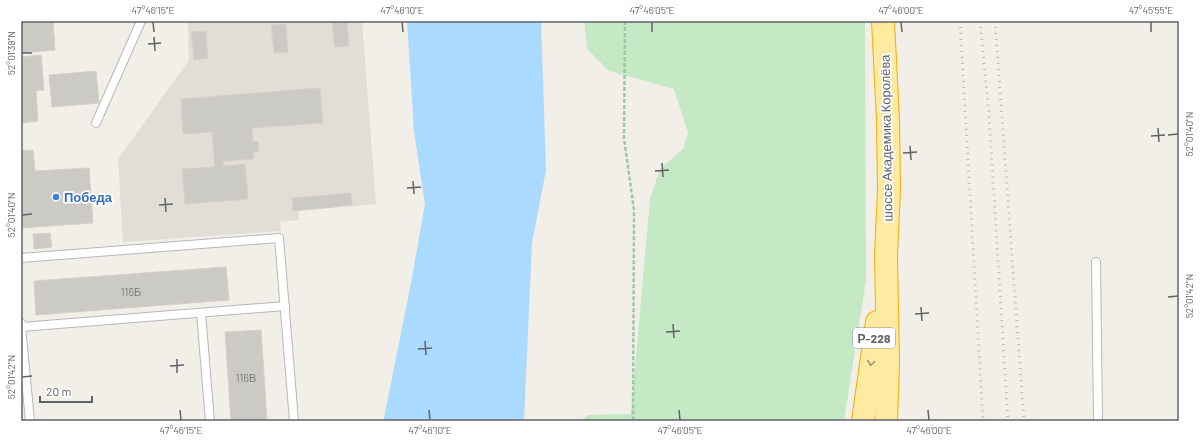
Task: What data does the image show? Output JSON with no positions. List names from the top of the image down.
{
  "streets": {
    "highway": ["шоссе Академика Королёва", "Р-228"]
  },
  "places": ["Победа"],
  "house_numbers": ["116Б", "116В"],
  "scale_bar": "20 m",
  "coordinates": [
    "47°46'15\"E",
    "47°46'10\"E",
    "47°46'05\"E",
    "47°46'00\"E",
    "47°45'55\"E",
    "52°01'38\"N",
    "52°01'40\"N",
    "52°01'42\"N"
  ]
}
